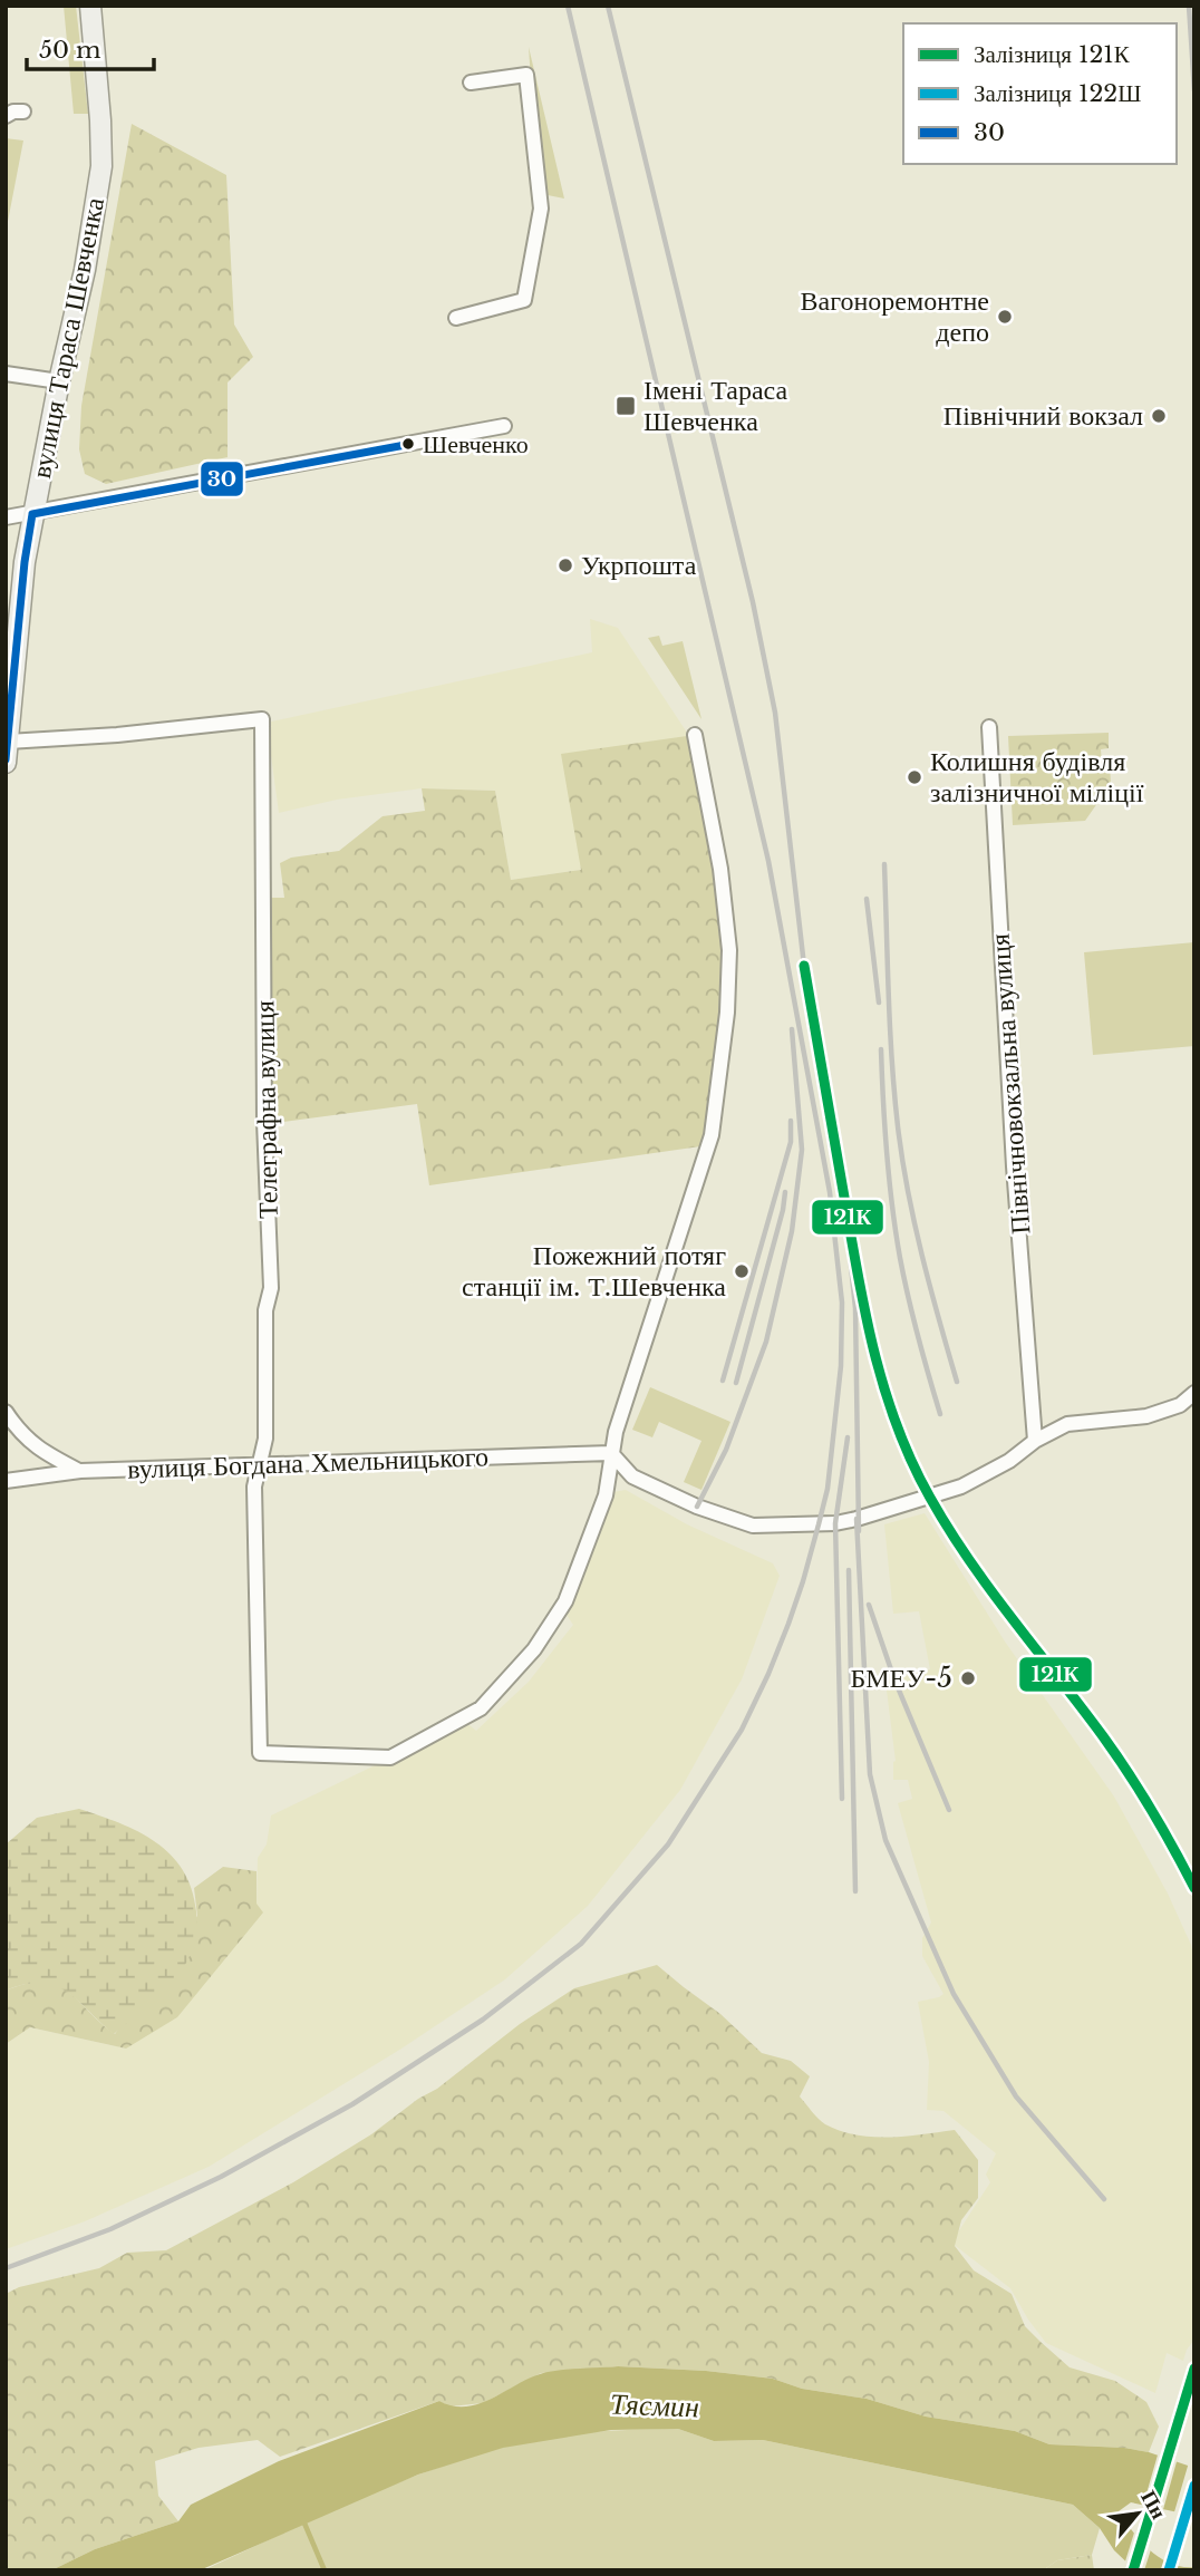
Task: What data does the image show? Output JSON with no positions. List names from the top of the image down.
{
  "streets": {
    "main road": ["вулиця Тараса Шевченка"],
    "street": ["Північновокзальна вулиця", "Телеграфна вулиця", "вулиця Богдана Хмельницького"]
  },
  "crossings": [
    ["вулиця Тараса Шевченка", "Телеграфна вулиця"],
    ["Телеграфна вулиця", "вулиця Богдана Хмельницького"]
  ],
  "water": ["Тясмин"],
  "places": {
    "other": [
      "Вагоноремонтне депо",
      "Північний вокзал",
      "Шевченко",
      "Укрпошта",
      "Колишня будівля залізничної міліції",
      "Пожежний потяг станції ім. Т.Шевченка",
      "БМЕУ-5"
    ],
    "transit": ["Імені Тараса Шевченка"]
  },
  "lines": ["transit line 30", "rail line 121К", "rail line 122Ш"],
  "legend": ["Залізниця 121К", "Залізниця 122Ш", "30"],
  "scale_bar": "50 m",
  "north": "top right"
}
